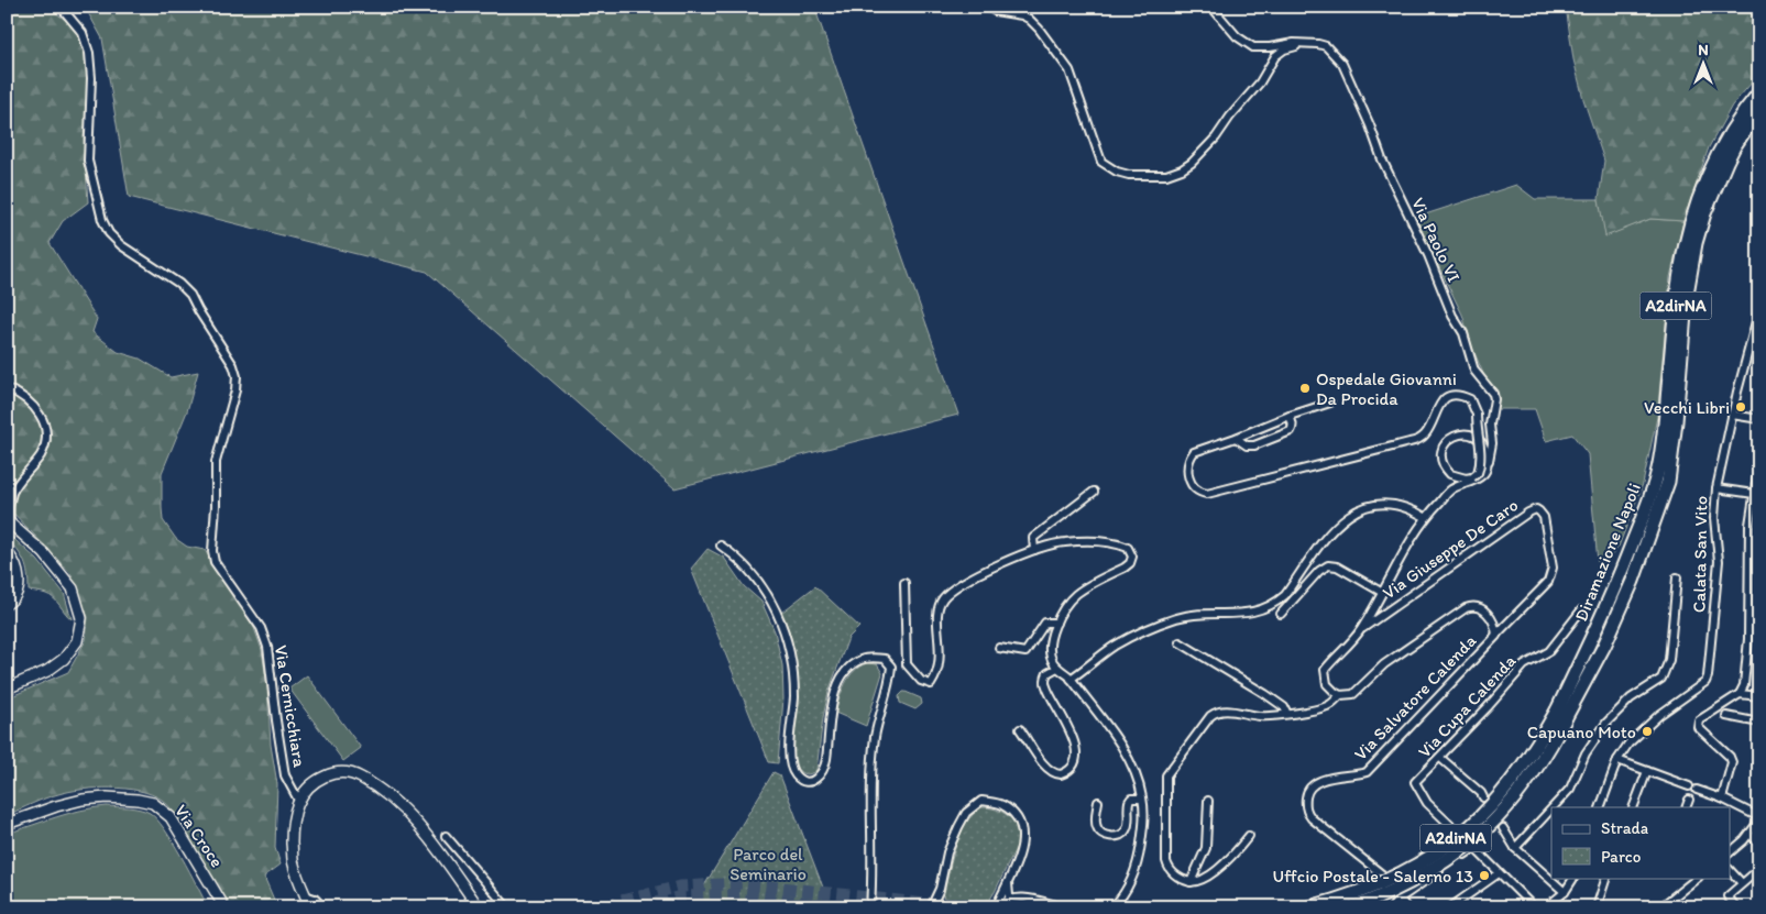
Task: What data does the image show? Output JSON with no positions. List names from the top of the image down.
{
  "streets": {
    "highway": ["A2dirNA", "Diramazione Napoli"],
    "street": [
      "Via Paolo VI",
      "Via Giuseppe De Caro",
      "Calata San Vito",
      "Via Salvatore Calenda",
      "Via Cernicchiara",
      "Via Cupa Calenda",
      "Via Croce"
    ]
  },
  "crossings": [
    ["Via Giuseppe De Caro", "Via Salvatore Calenda"]
  ],
  "parks": ["Parco del Seminario"],
  "places": [
    "Ospedale Giovanni Da Procida",
    "Vecchi Libri",
    "Capuano Moto",
    "Uffcio Postale - Salerno 13"
  ],
  "legend": ["Strada", "Parco"],
  "north": "top"
}
